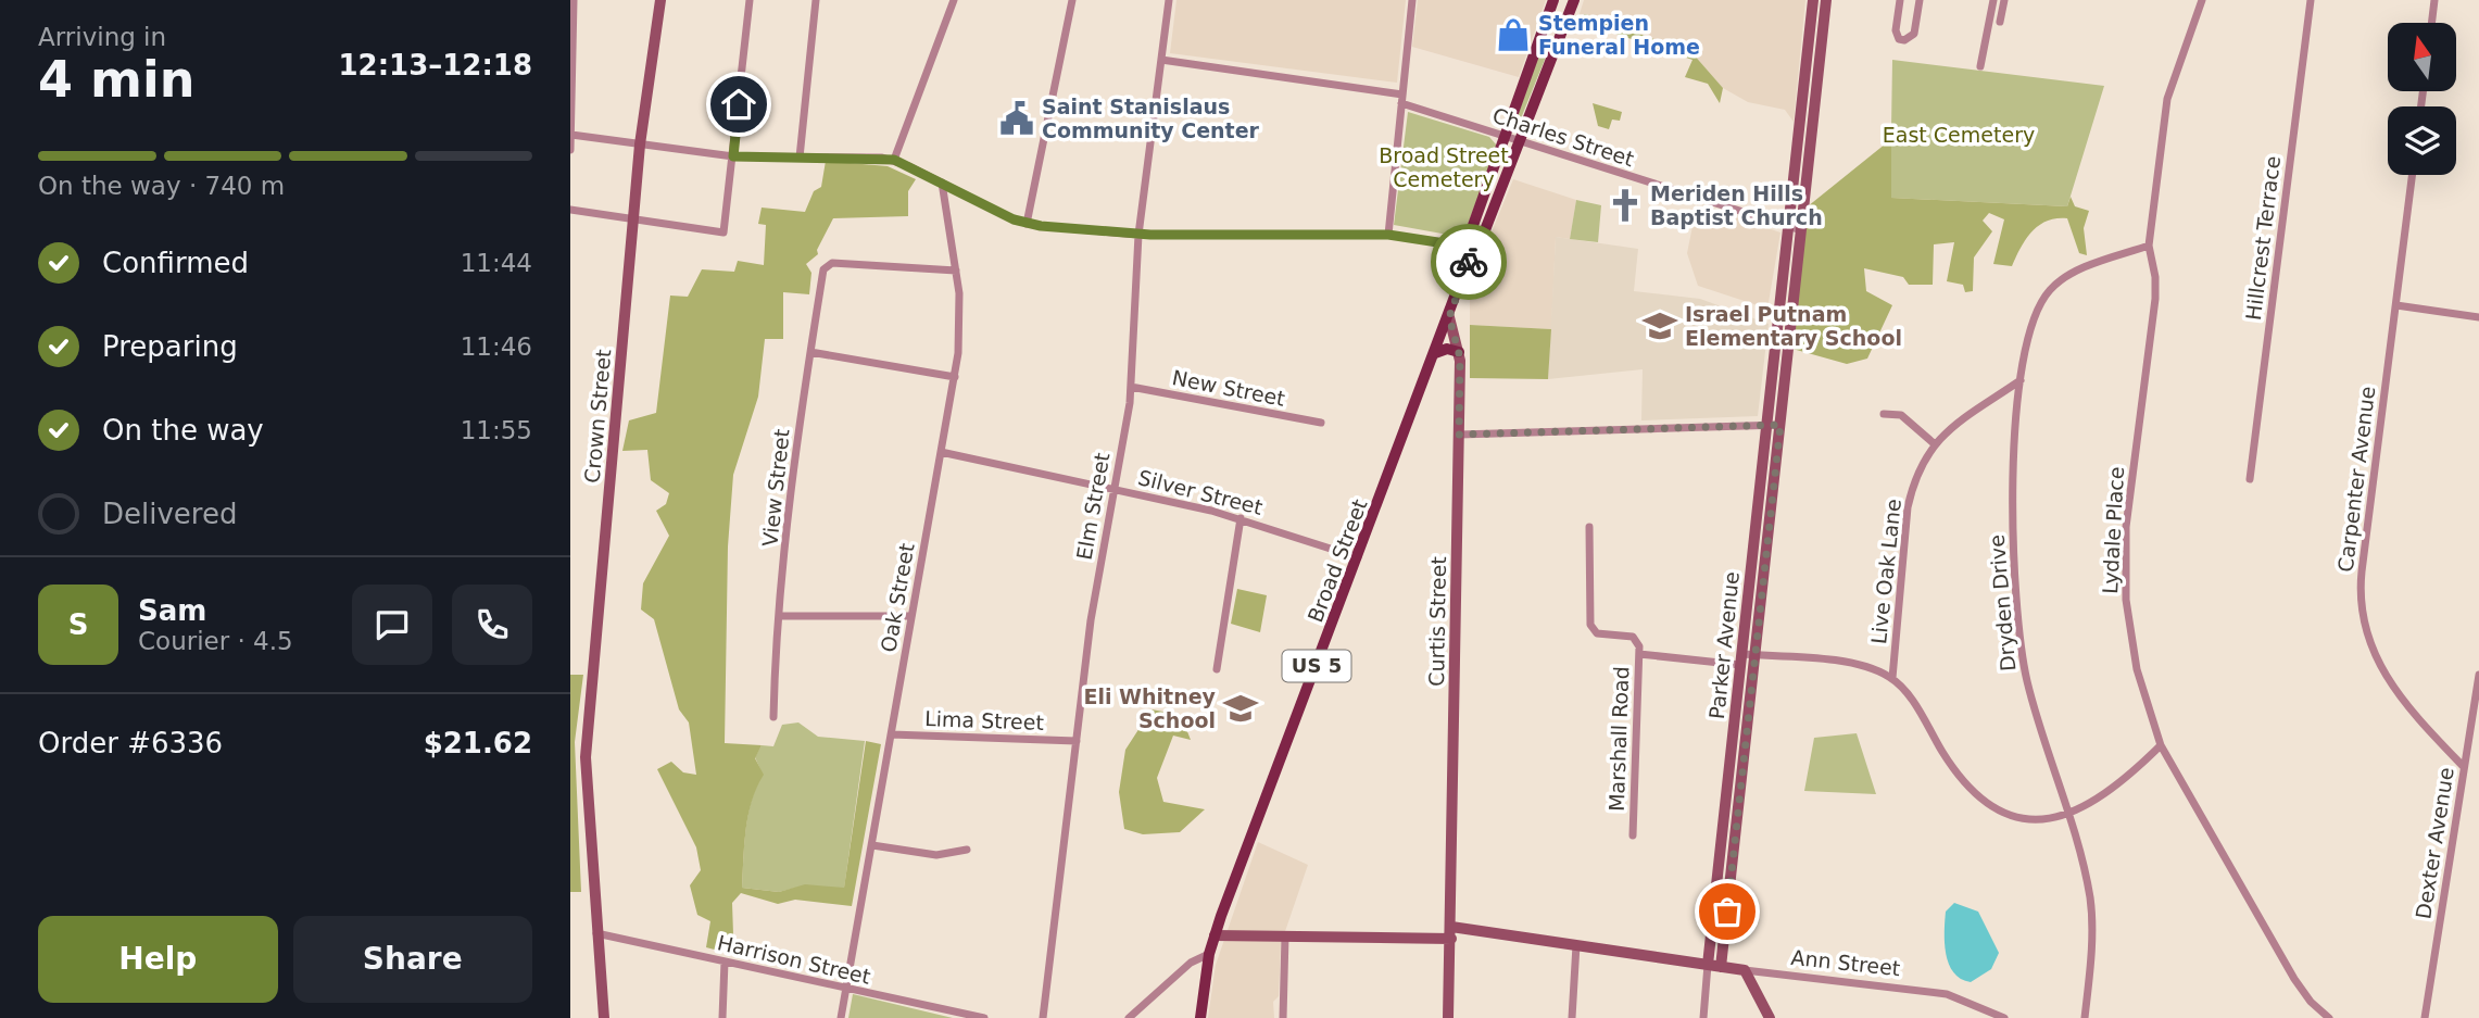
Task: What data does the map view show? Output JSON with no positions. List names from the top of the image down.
{
  "streets": {
    "main road": ["Broad Street", "US 5"],
    "street": [
      "Charles Street",
      "Hillcrest Terrace",
      "New Street",
      "Crown Street",
      "Carpenter Avenue",
      "View Street",
      "Silver Street",
      "Elm Street",
      "Lydale Place",
      "Live Oak Lane",
      "Oak Street",
      "Dryden Drive",
      "Curtis Street",
      "Parker Avenue",
      "Lima Street",
      "Marshall Road",
      "Dexter Avenue",
      "Harrison Street",
      "Ann Street"
    ]
  },
  "crossings": [
    ["Charles Street", "Elm Street"],
    ["Charles Street", "Broad Street"],
    ["Charles Street", "Parker Avenue"],
    ["New Street", "Elm Street"],
    ["Crown Street", "Harrison Street"],
    ["Carpenter Avenue", "Dexter Avenue"],
    ["View Street", "Oak Street"],
    ["Silver Street", "Elm Street"],
    ["Silver Street", "Broad Street"],
    ["Silver Street", "Oak Street"],
    ["Elm Street", "Lima Street"],
    ["Lydale Place", "Dryden Drive"],
    ["Broad Street", "Curtis Street"],
    ["Broad Street", "Ann Street"],
    ["Live Oak Lane", "Dryden Drive"],
    ["Oak Street", "Lima Street"],
    ["Oak Street", "Harrison Street"],
    ["Curtis Street", "Ann Street"],
    ["Parker Avenue", "Marshall Road"],
    ["Parker Avenue", "Ann Street"]
  ],
  "parks": ["East Cemetery", "Broad Street Cemetery"],
  "places": {
    "shop": ["Stempien Funeral Home"],
    "public building": ["Saint Stanislaus Community Center"],
    "church": ["Meriden Hills Baptist Church"],
    "school or university": ["Israel Putnam Elementary School", "Eli Whitney School"]
  },
  "north": "top",
  "page": {
    "heading": ["4 min", "Arriving in", "12:13–12:18"],
    "panel": [
      "Sam",
      "Courier · 4.5",
      "Order #6336",
      "$21.62"
    ],
    "bar": "On the way · 740 m",
    "list": [
      ["Confirmed", "11:44"],
      ["Preparing", "11:46"],
      ["On the way", "11:55"],
      "Delivered"
    ],
    "round": "S",
    "buttons": ["Help", "Share"]
  }
}
